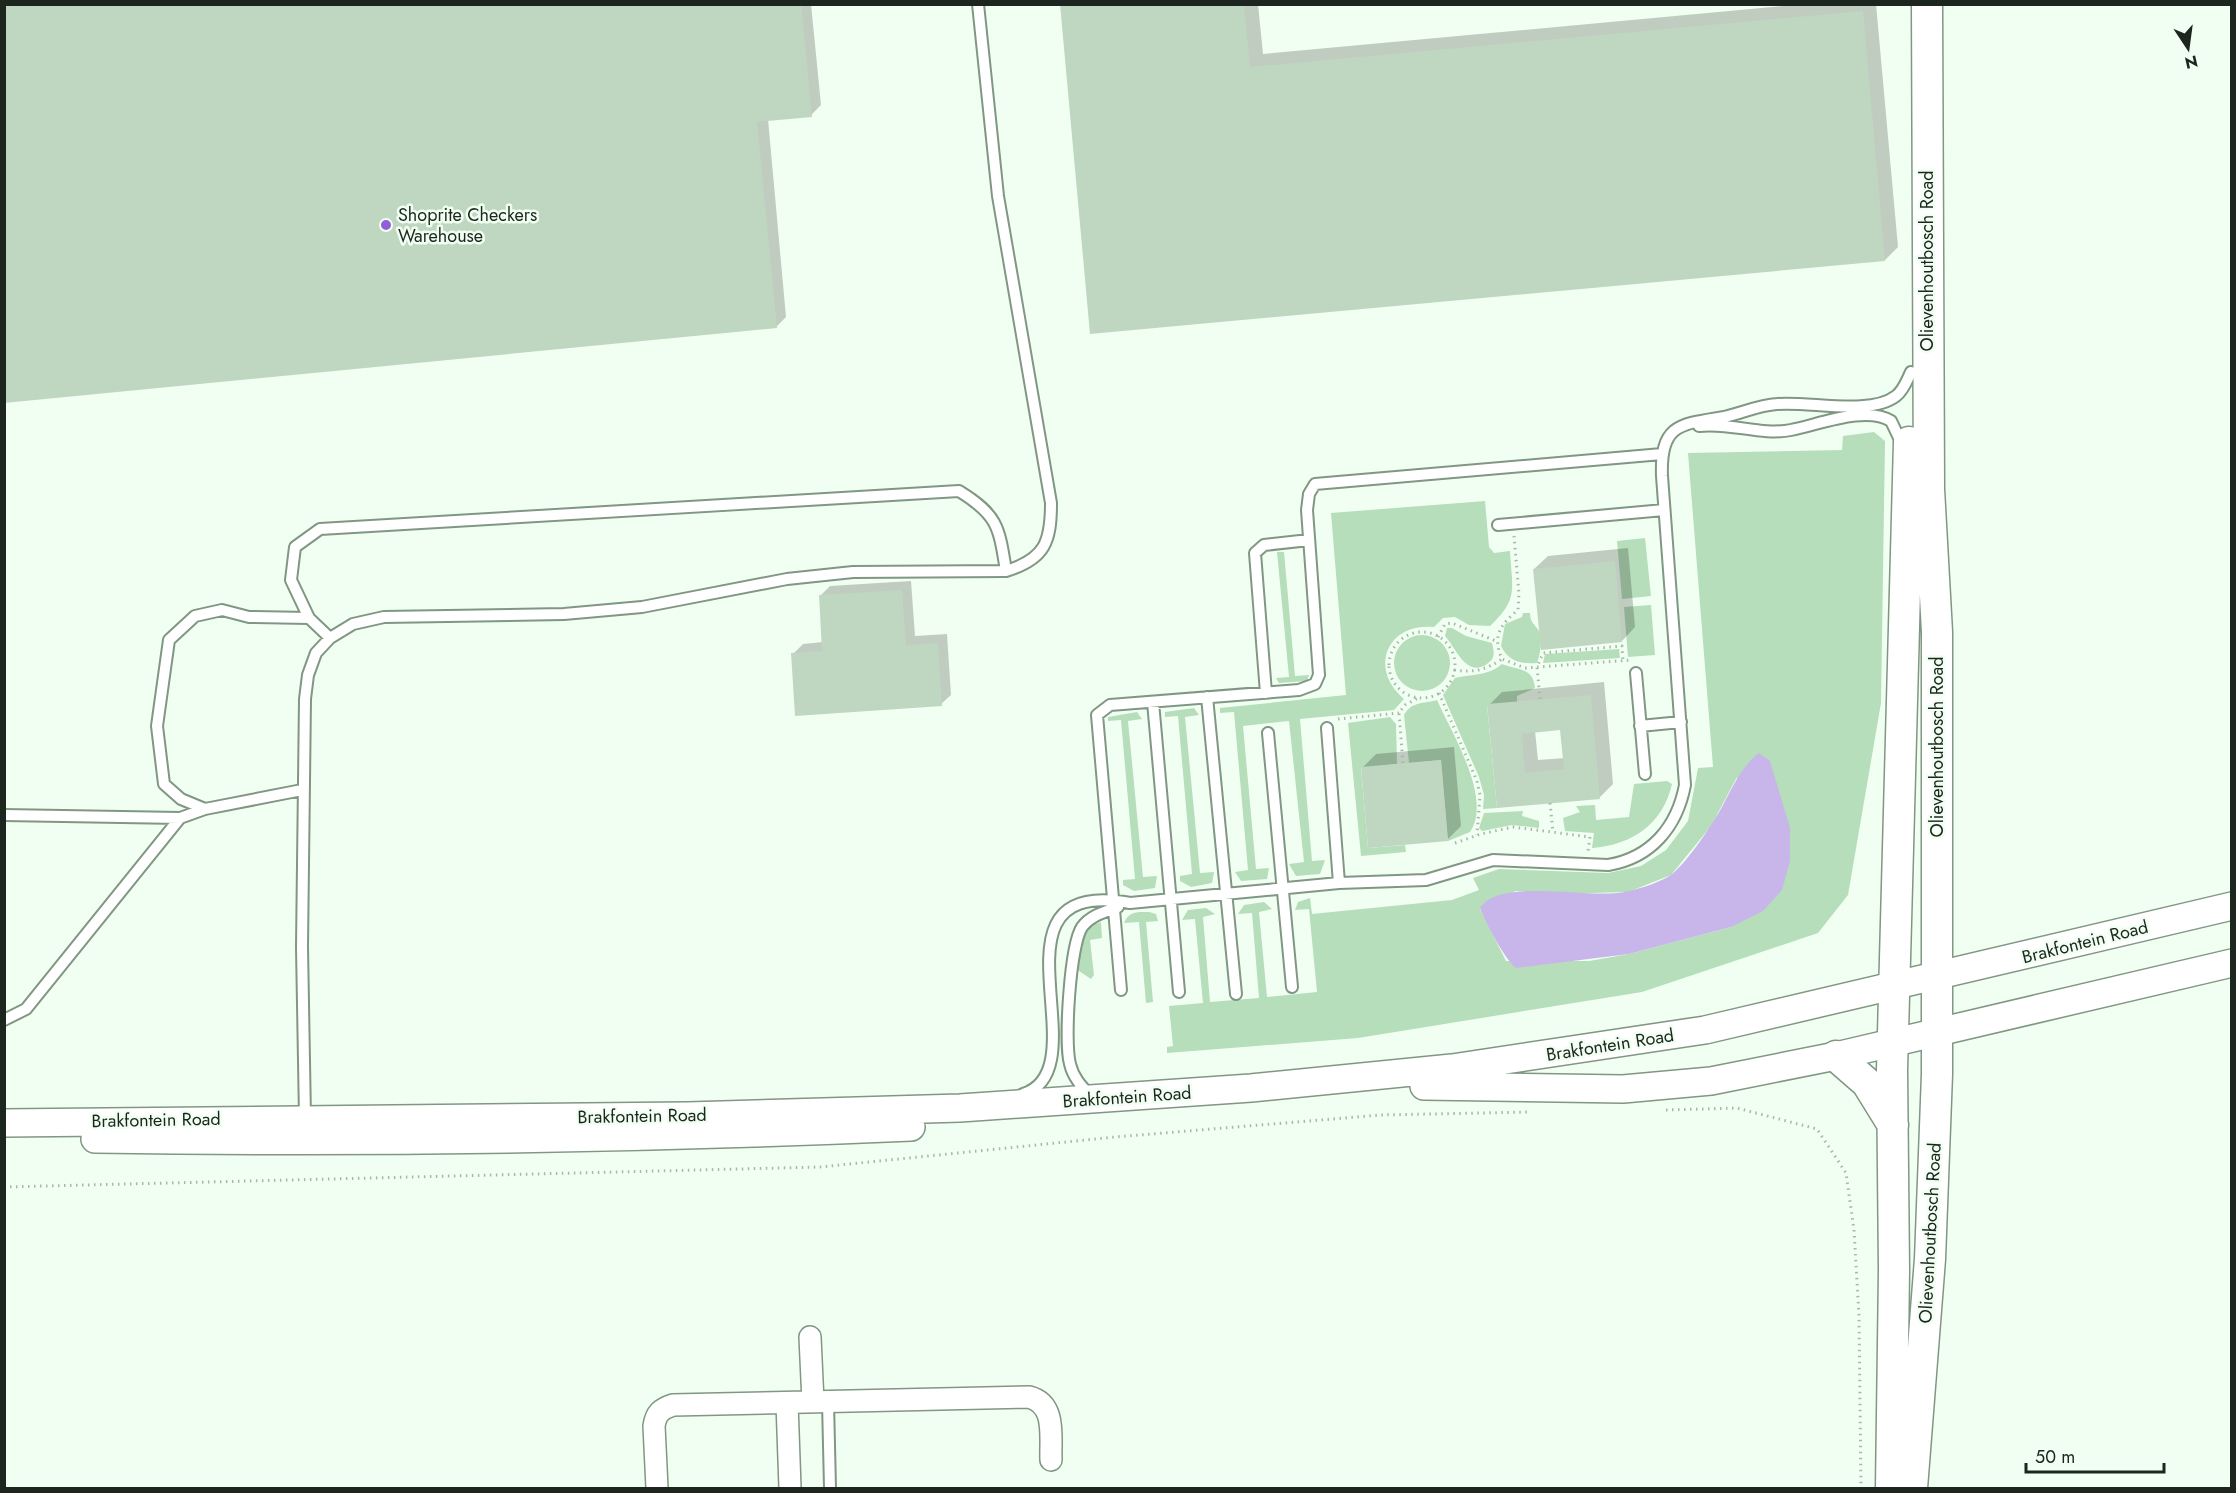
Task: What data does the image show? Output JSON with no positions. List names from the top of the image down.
{
  "streets": {
    "main road": ["Olievenhoutbosch Road"],
    "street": ["Brakfontein Road"]
  },
  "crossings": [
    ["Olievenhoutbosch Road", "Brakfontein Road"]
  ],
  "places": ["Shoprite Checkers Warehouse"],
  "scale_bar": "50 m",
  "north": "bottom"
}
